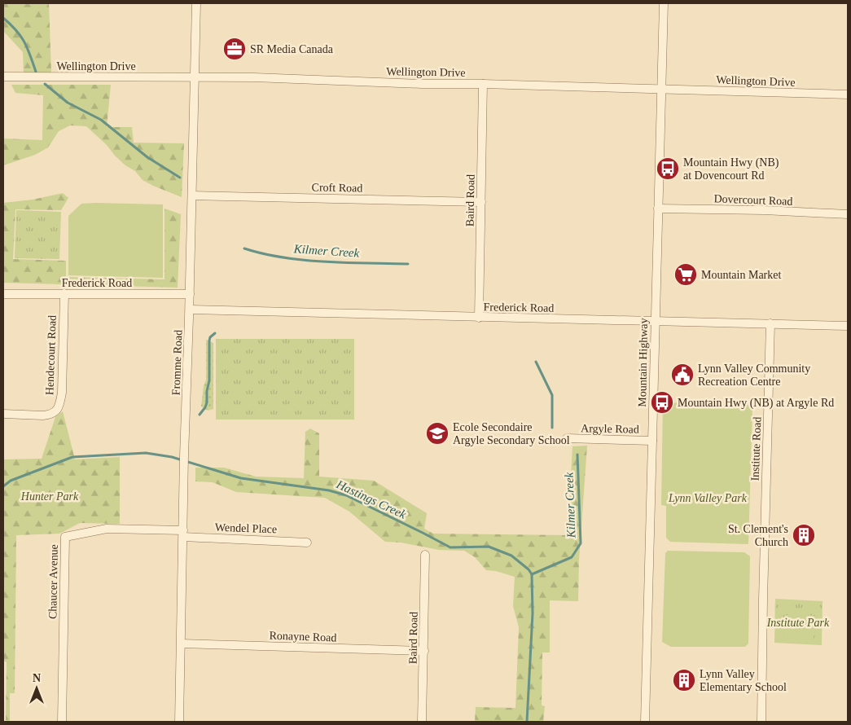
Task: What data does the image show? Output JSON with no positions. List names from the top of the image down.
{
  "streets": {
    "street": [
      "Wellington Drive",
      "Croft Road",
      "Dovercourt Road",
      "Baird Road",
      "Frederick Road",
      "Hendecourt Road",
      "Fromme Road",
      "Mountain Highway",
      "Argyle Road",
      "Institute Road",
      "Wendel Place",
      "Chaucer Avenue",
      "Ronayne Road"
    ]
  },
  "crossings": [
    ["Wellington Drive", "Baird Road"],
    ["Wellington Drive", "Fromme Road"],
    ["Wellington Drive", "Mountain Highway"],
    ["Croft Road", "Baird Road"],
    ["Croft Road", "Fromme Road"],
    ["Dovercourt Road", "Mountain Highway"],
    ["Baird Road", "Frederick Road"],
    ["Baird Road", "Ronayne Road"],
    ["Frederick Road", "Hendecourt Road"],
    ["Frederick Road", "Fromme Road"],
    ["Frederick Road", "Mountain Highway"],
    ["Frederick Road", "Institute Road"],
    ["Fromme Road", "Wendel Place"],
    ["Fromme Road", "Chaucer Avenue"],
    ["Fromme Road", "Ronayne Road"],
    ["Mountain Highway", "Argyle Road"],
    ["Wendel Place", "Chaucer Avenue"]
  ],
  "water": ["Kilmer Creek", "Hastings Creek"],
  "parks": ["Hunter Park", "Lynn Valley Park", "Institute Park"],
  "places": {
    "office": ["SR Media Canada"],
    "bus stop": ["Mountain Hwy (NB) at Dovencourt Rd", "Mountain Hwy (NB) at Argyle Rd"],
    "supermarket": ["Mountain Market"],
    "public building": ["Lynn Valley Community Recreation Centre"],
    "school or university": ["Ecole Secondaire Argyle Secondary School"],
    "building": ["St. Clement's Church", "Lynn Valley Elementary School"]
  },
  "north": "top"
}
